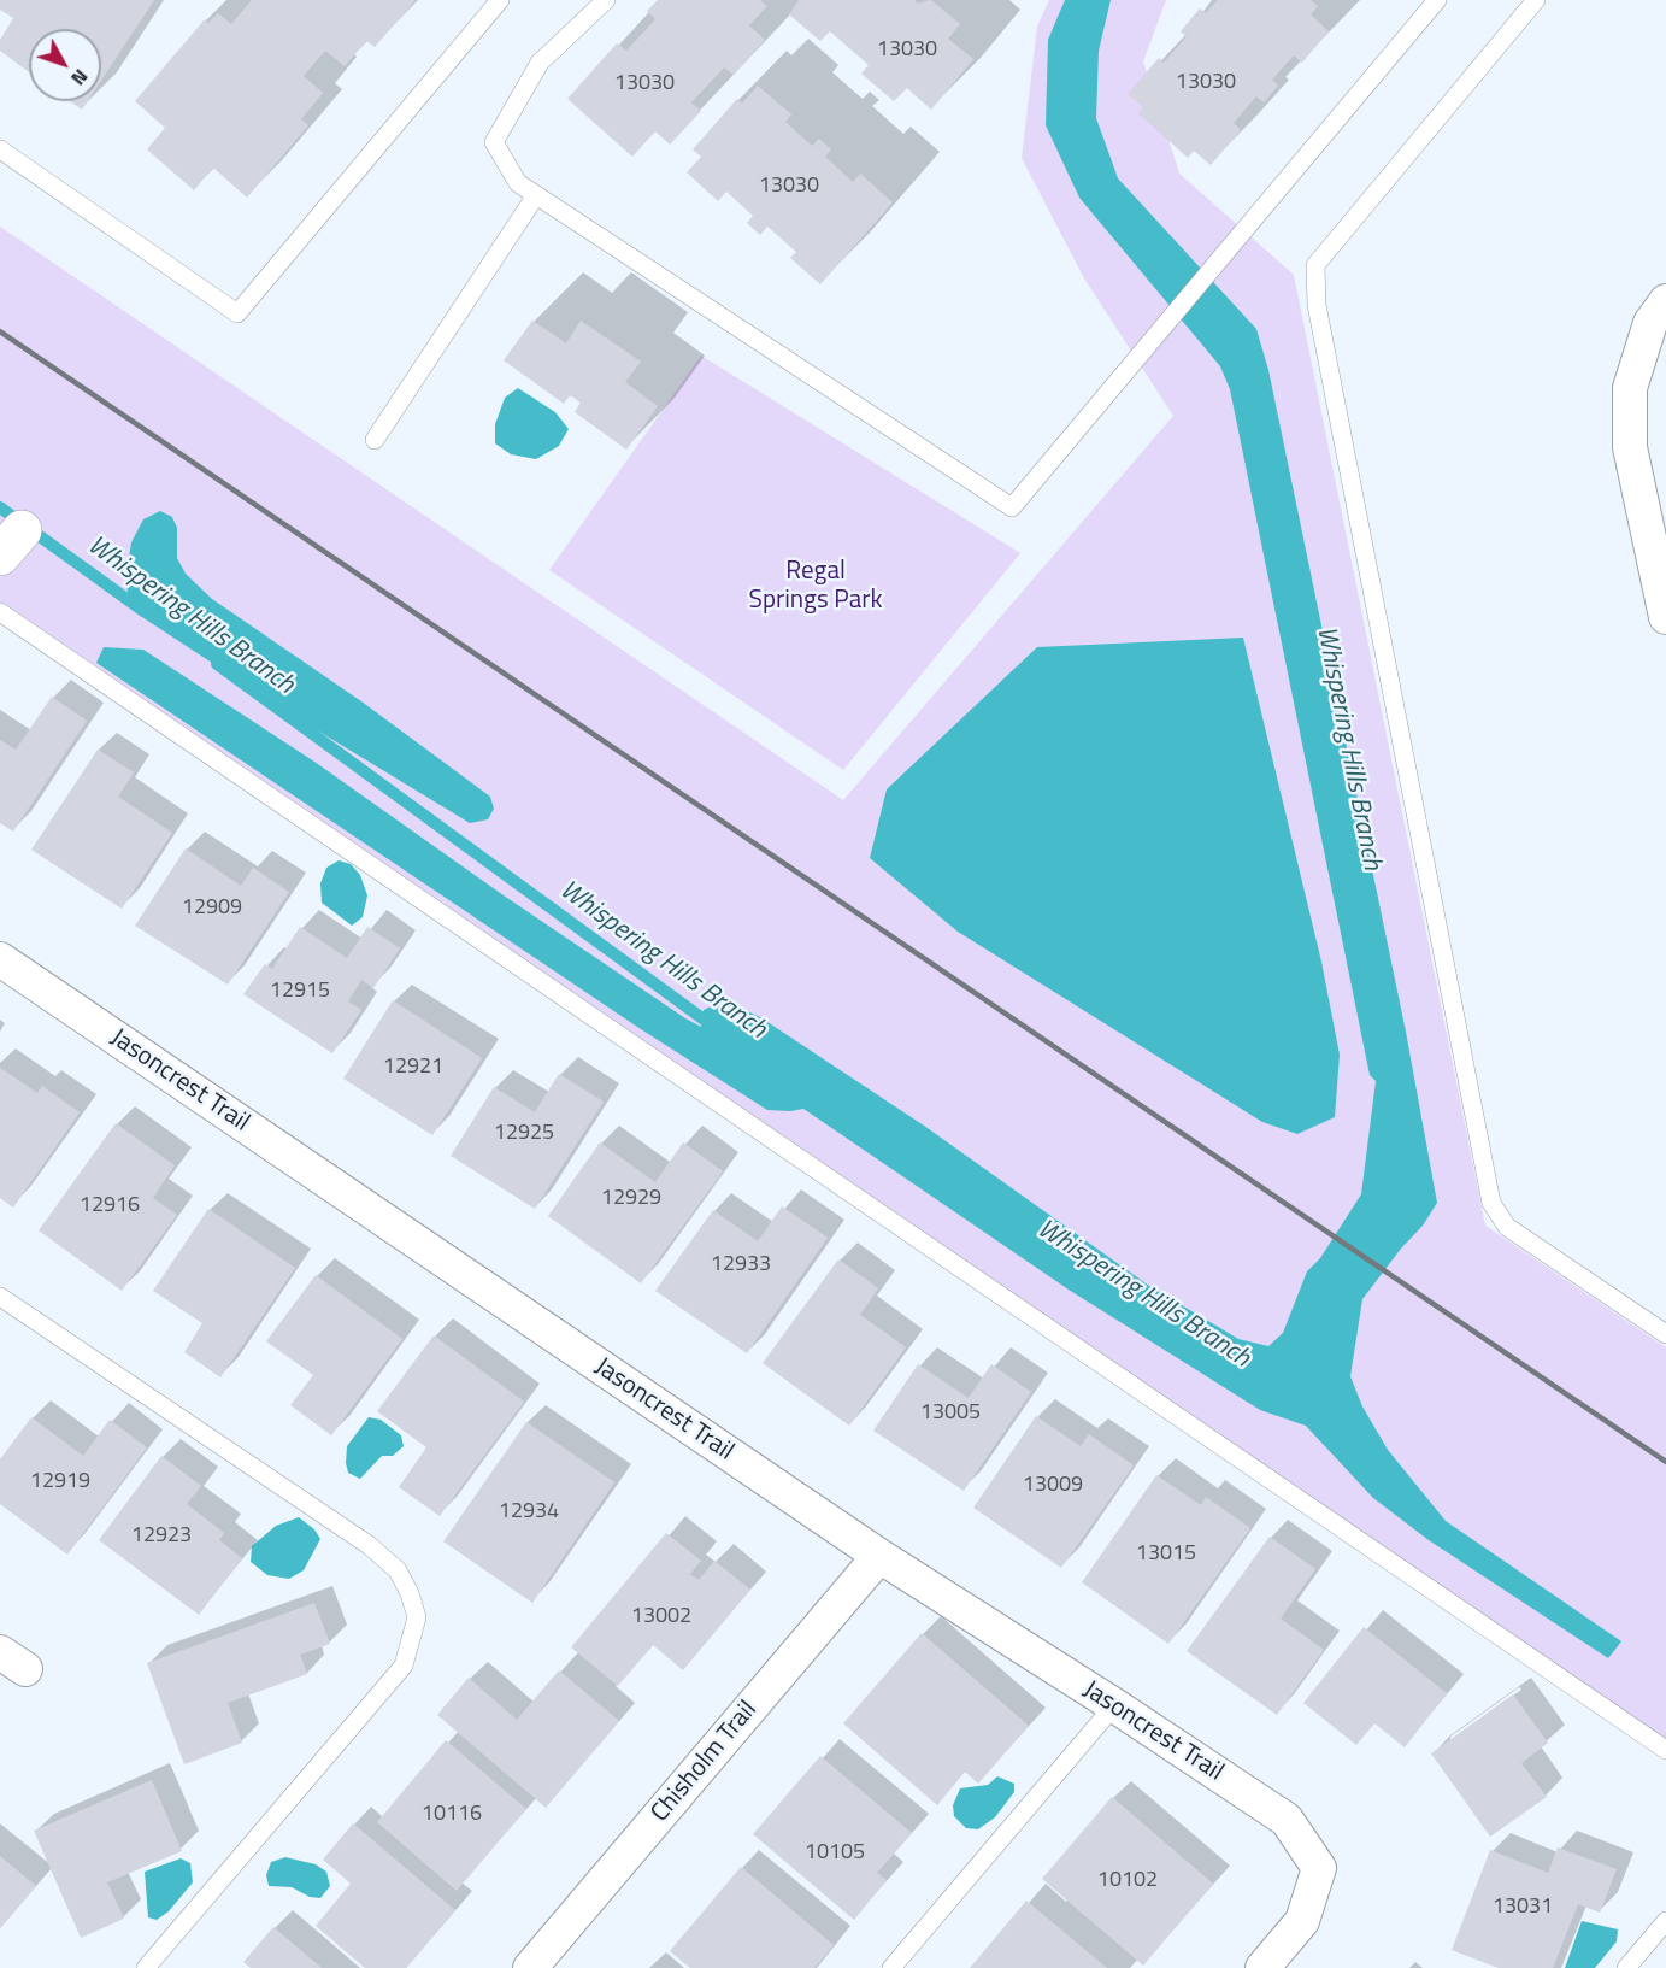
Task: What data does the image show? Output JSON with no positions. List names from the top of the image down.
{
  "streets": {
    "street": ["Jasoncrest Trail", "Chisholm Trail"]
  },
  "crossings": [
    ["Jasoncrest Trail", "Chisholm Trail"]
  ],
  "water": ["Whispering Hills Branch"],
  "parks": ["Regal Springs Park"],
  "house_numbers": [
    "13030",
    "13030",
    "13030",
    "13030",
    "12909",
    "12915",
    "12921",
    "12925",
    "12929",
    "12916",
    "12933",
    "13005",
    "12919",
    "13009",
    "12934",
    "12923",
    "13015",
    "13002",
    "10116",
    "10105",
    "10102",
    "13031"
  ],
  "north": "bottom right"
}
